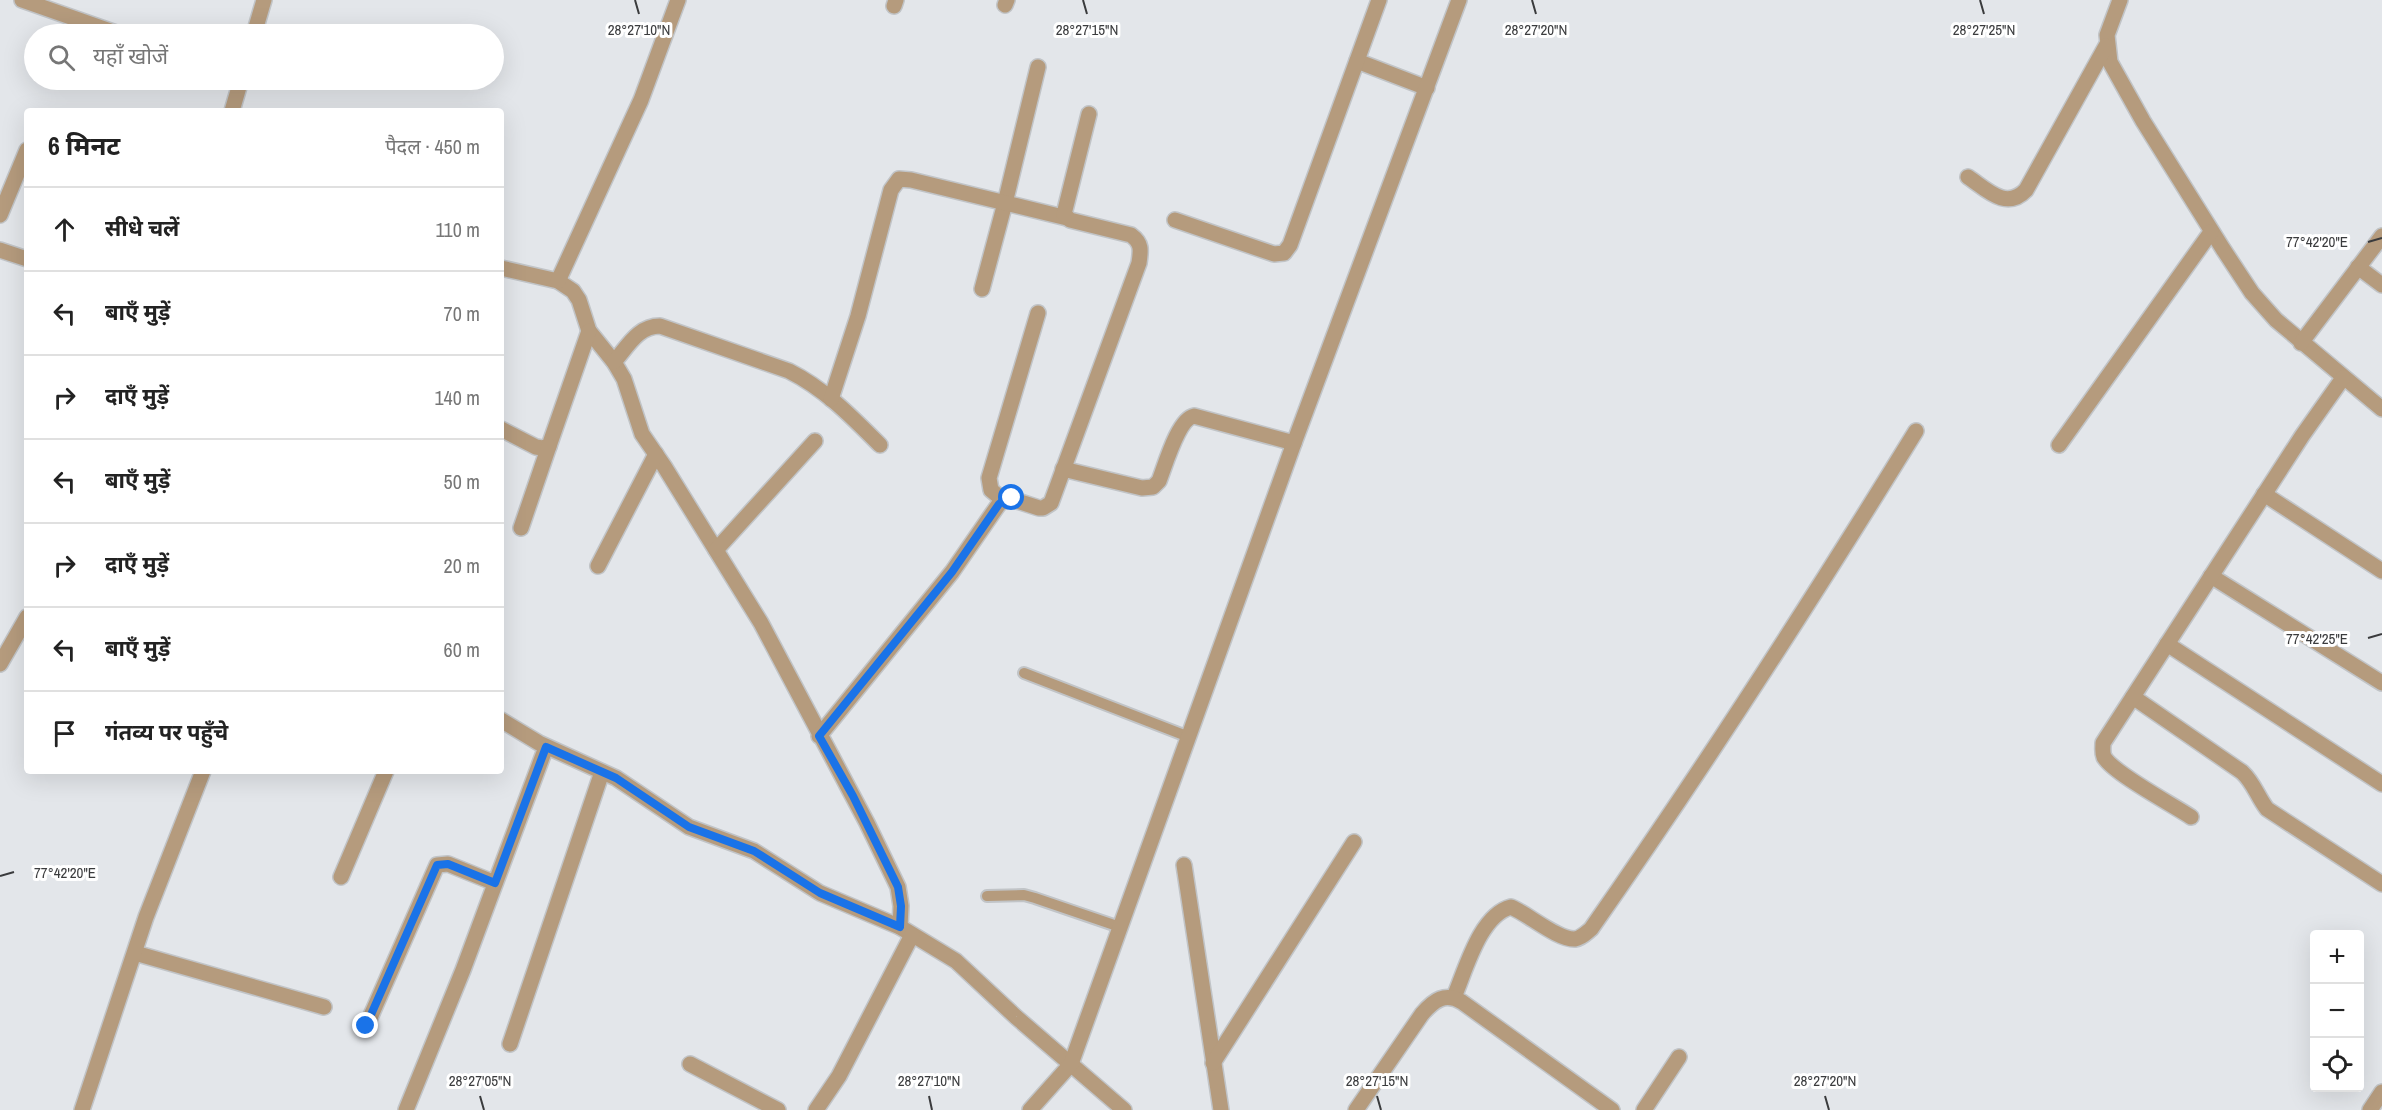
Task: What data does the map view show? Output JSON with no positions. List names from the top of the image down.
{
  "page": {
    "search": "यहाँ खोजें",
    "heading": ["6 मिनट", "पैदल · 450 m"],
    "list": [
      ["सीधे चलें", "110 m"],
      ["बाएँ मुड़ें", "70 m"],
      ["दाएँ मुड़ें", "140 m"],
      ["बाएँ मुड़ें", "50 m"],
      ["दाएँ मुड़ें", "20 m"],
      ["बाएँ मुड़ें", "60 m"],
      "गंतव्य पर पहुँचे"
    ],
    "map_buttons": ["+", "−"]
  },
  "coordinates": [
    "28°27'15\"N",
    "28°27'25\"N",
    "28°27'10\"N",
    "28°27'20\"N",
    "77°42'20\"E",
    "77°42'25\"E",
    "28°27'05\"N"
  ]
}
